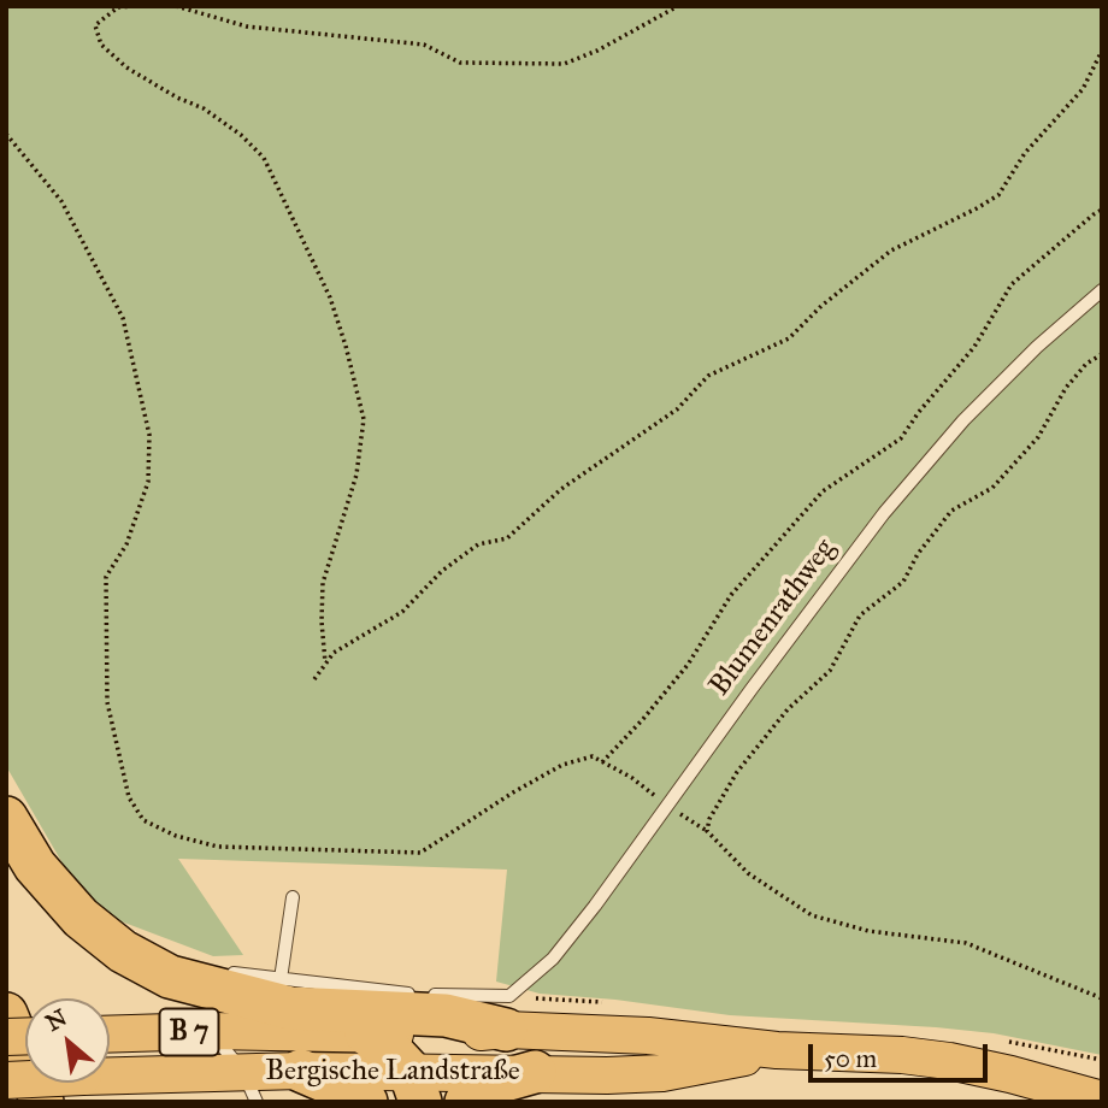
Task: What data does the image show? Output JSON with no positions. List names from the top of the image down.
{
  "streets": {
    "main road": ["B 7", "Bergische Landstraße"],
    "lane": ["Blumenrathweg"]
  },
  "crossings": [
    ["Blumenrathweg", "Bergische Landstraße"]
  ],
  "scale_bar": "50 m",
  "north": "top left"
}
